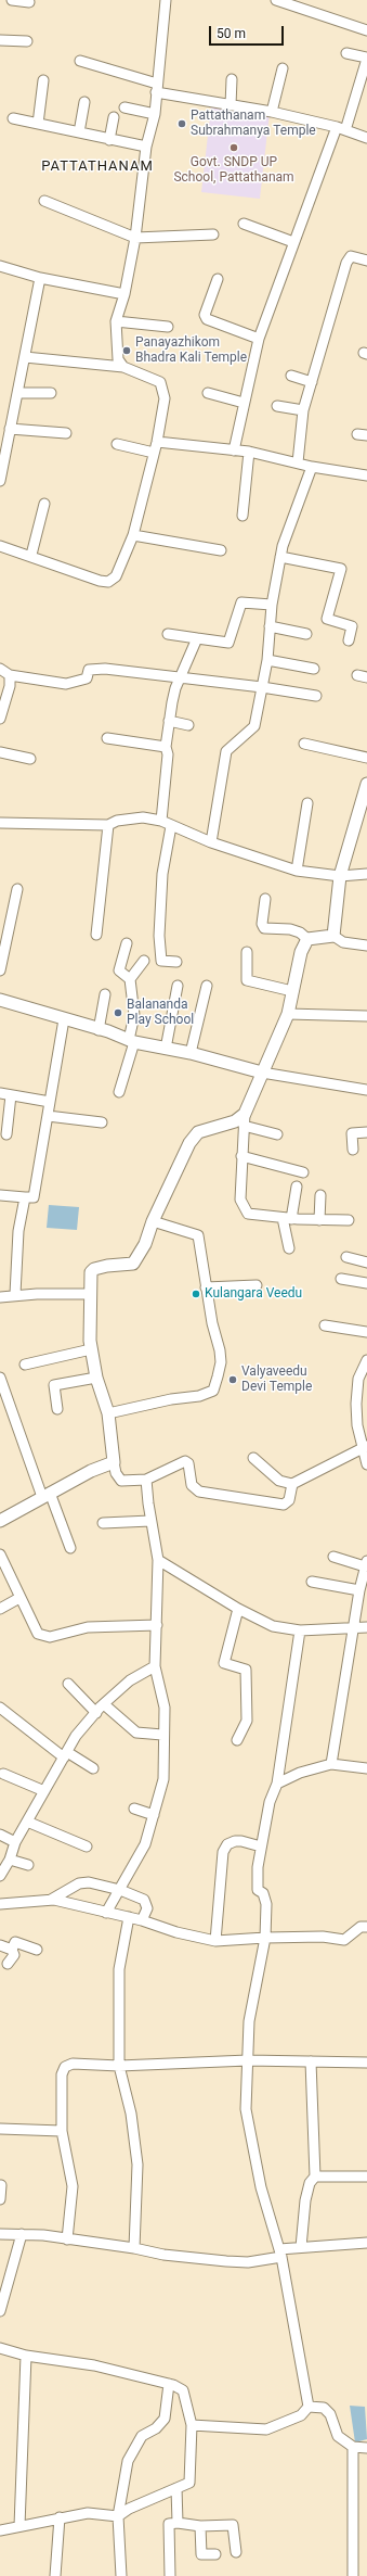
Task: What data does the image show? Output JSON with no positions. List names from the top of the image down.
{
  "districts": ["PATTATHANAM"],
  "places": [
    "Pattathanam Subrahmanya Temple",
    "Govt. SNDP UP School, Pattathanam",
    "Panayazhikom Bhadra Kali Temple",
    "Balananda Play School",
    "Kulangara Veedu",
    "Valyaveedu Devi Temple"
  ],
  "scale_bar": "50 m"
}
